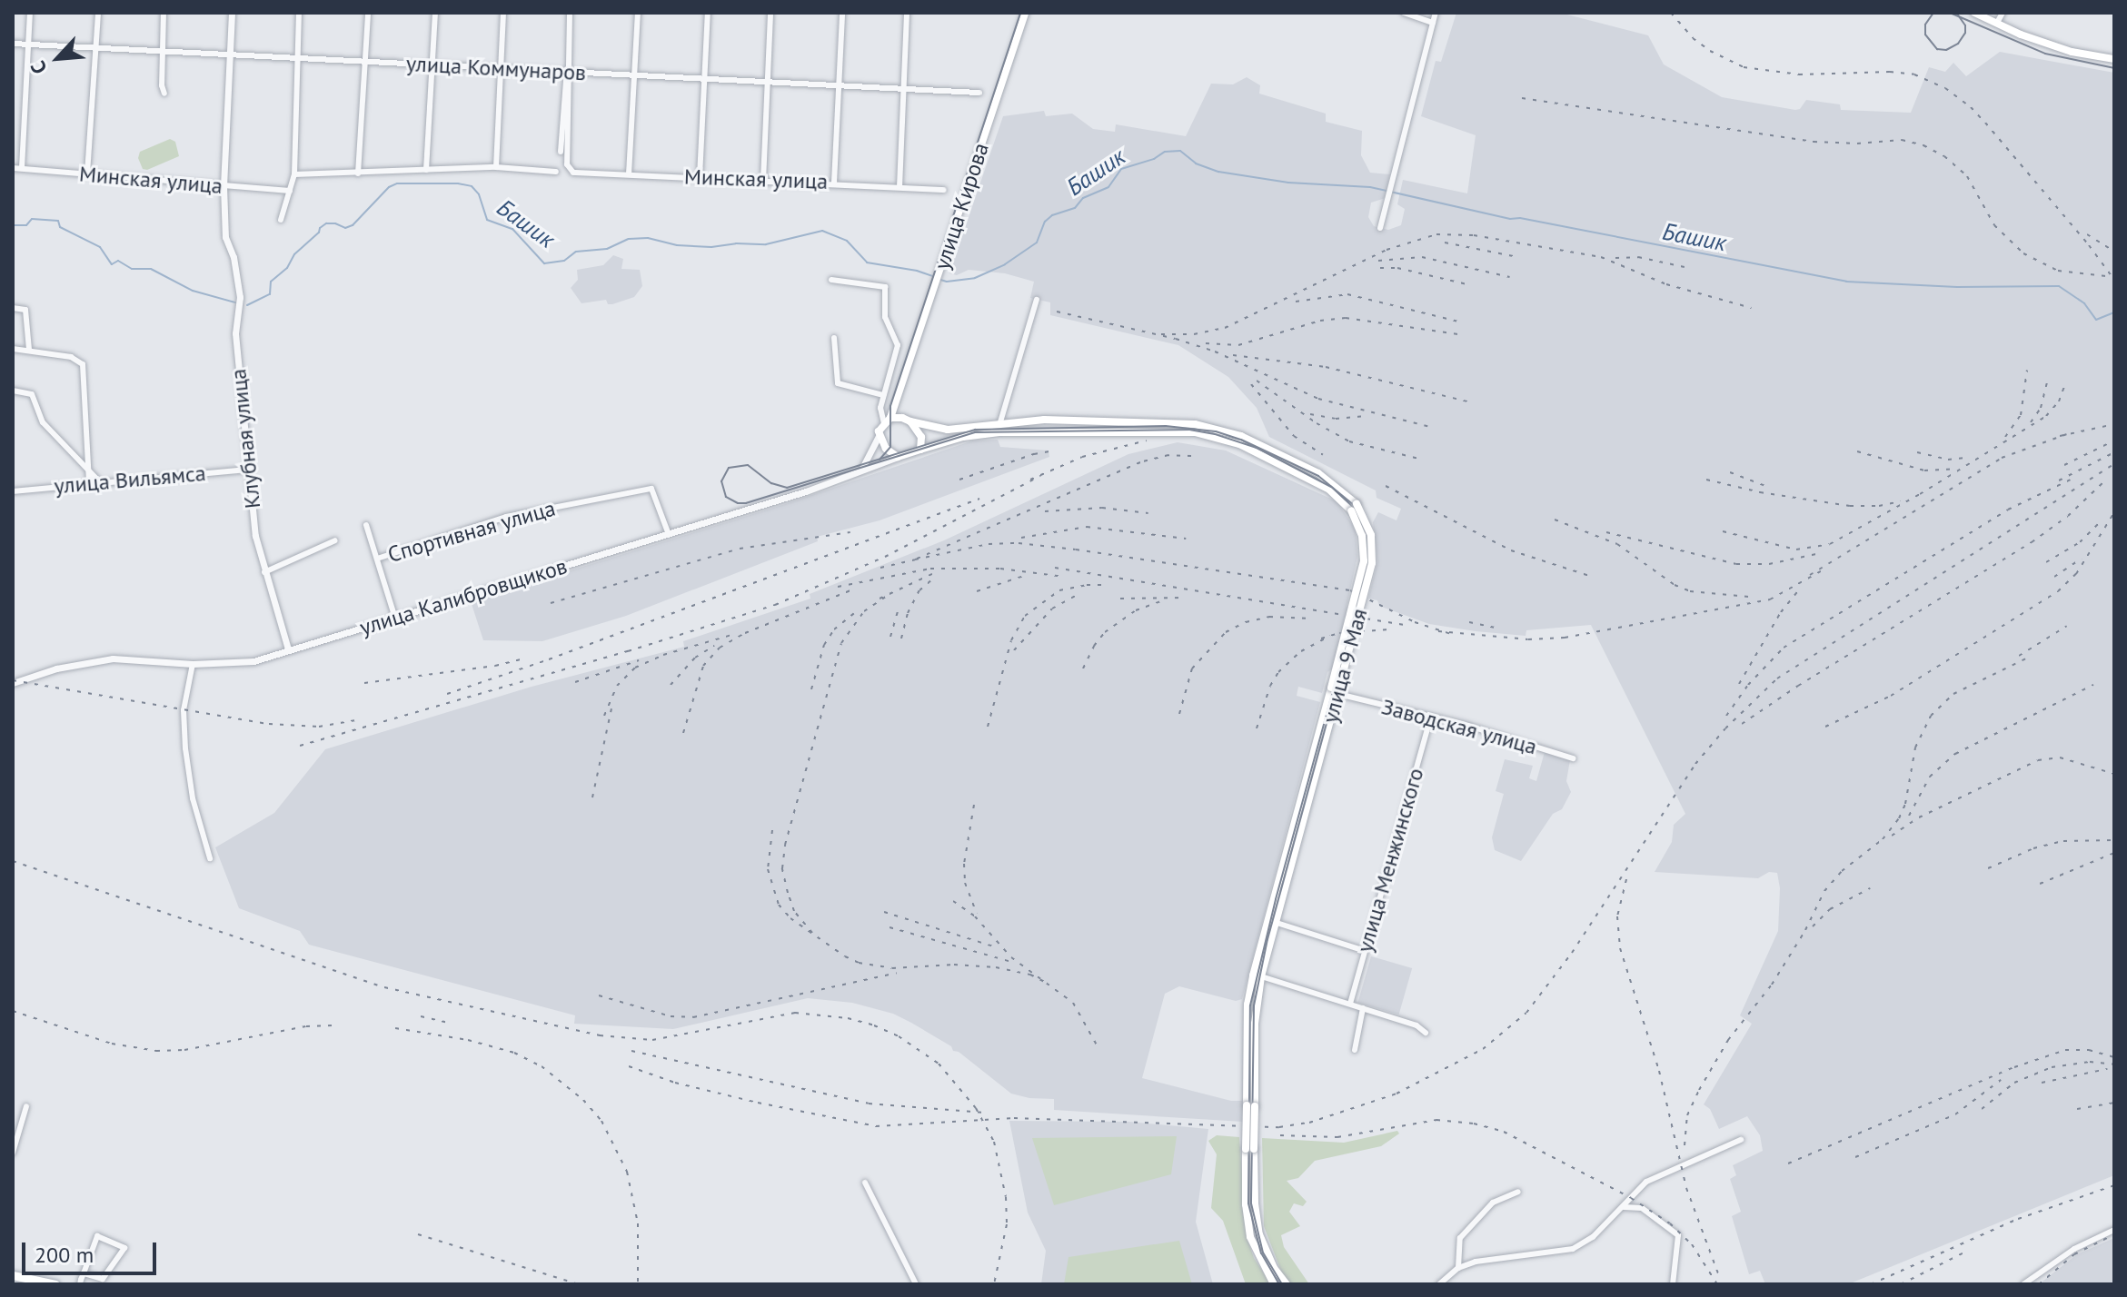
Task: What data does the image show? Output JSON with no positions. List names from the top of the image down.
{
  "streets": {
    "main road": ["улица Кирова", "улица 9 Мая"],
    "street": [
      "улица Коммунаров",
      "Минская улица",
      "Клубная улица",
      "улица Вильямса",
      "Спортивная улица",
      "улица Калибровщиков",
      "Заводская улица",
      "улица Менжинского"
    ]
  },
  "crossings": [
    ["улица Коммунаров", "Клубная улица"],
    ["Минская улица", "Клубная улица"],
    ["улица Кирова", "улица Калибровщиков"],
    ["Клубная улица", "улица Вильямса"],
    ["Клубная улица", "улица Калибровщиков"],
    ["Спортивная улица", "улица Калибровщиков"],
    ["улица 9 Мая", "Заводская улица"],
    ["Заводская улица", "улица Менжинского"]
  ],
  "water": ["Башик"],
  "scale_bar": "200 m",
  "north": "bottom left"
}
